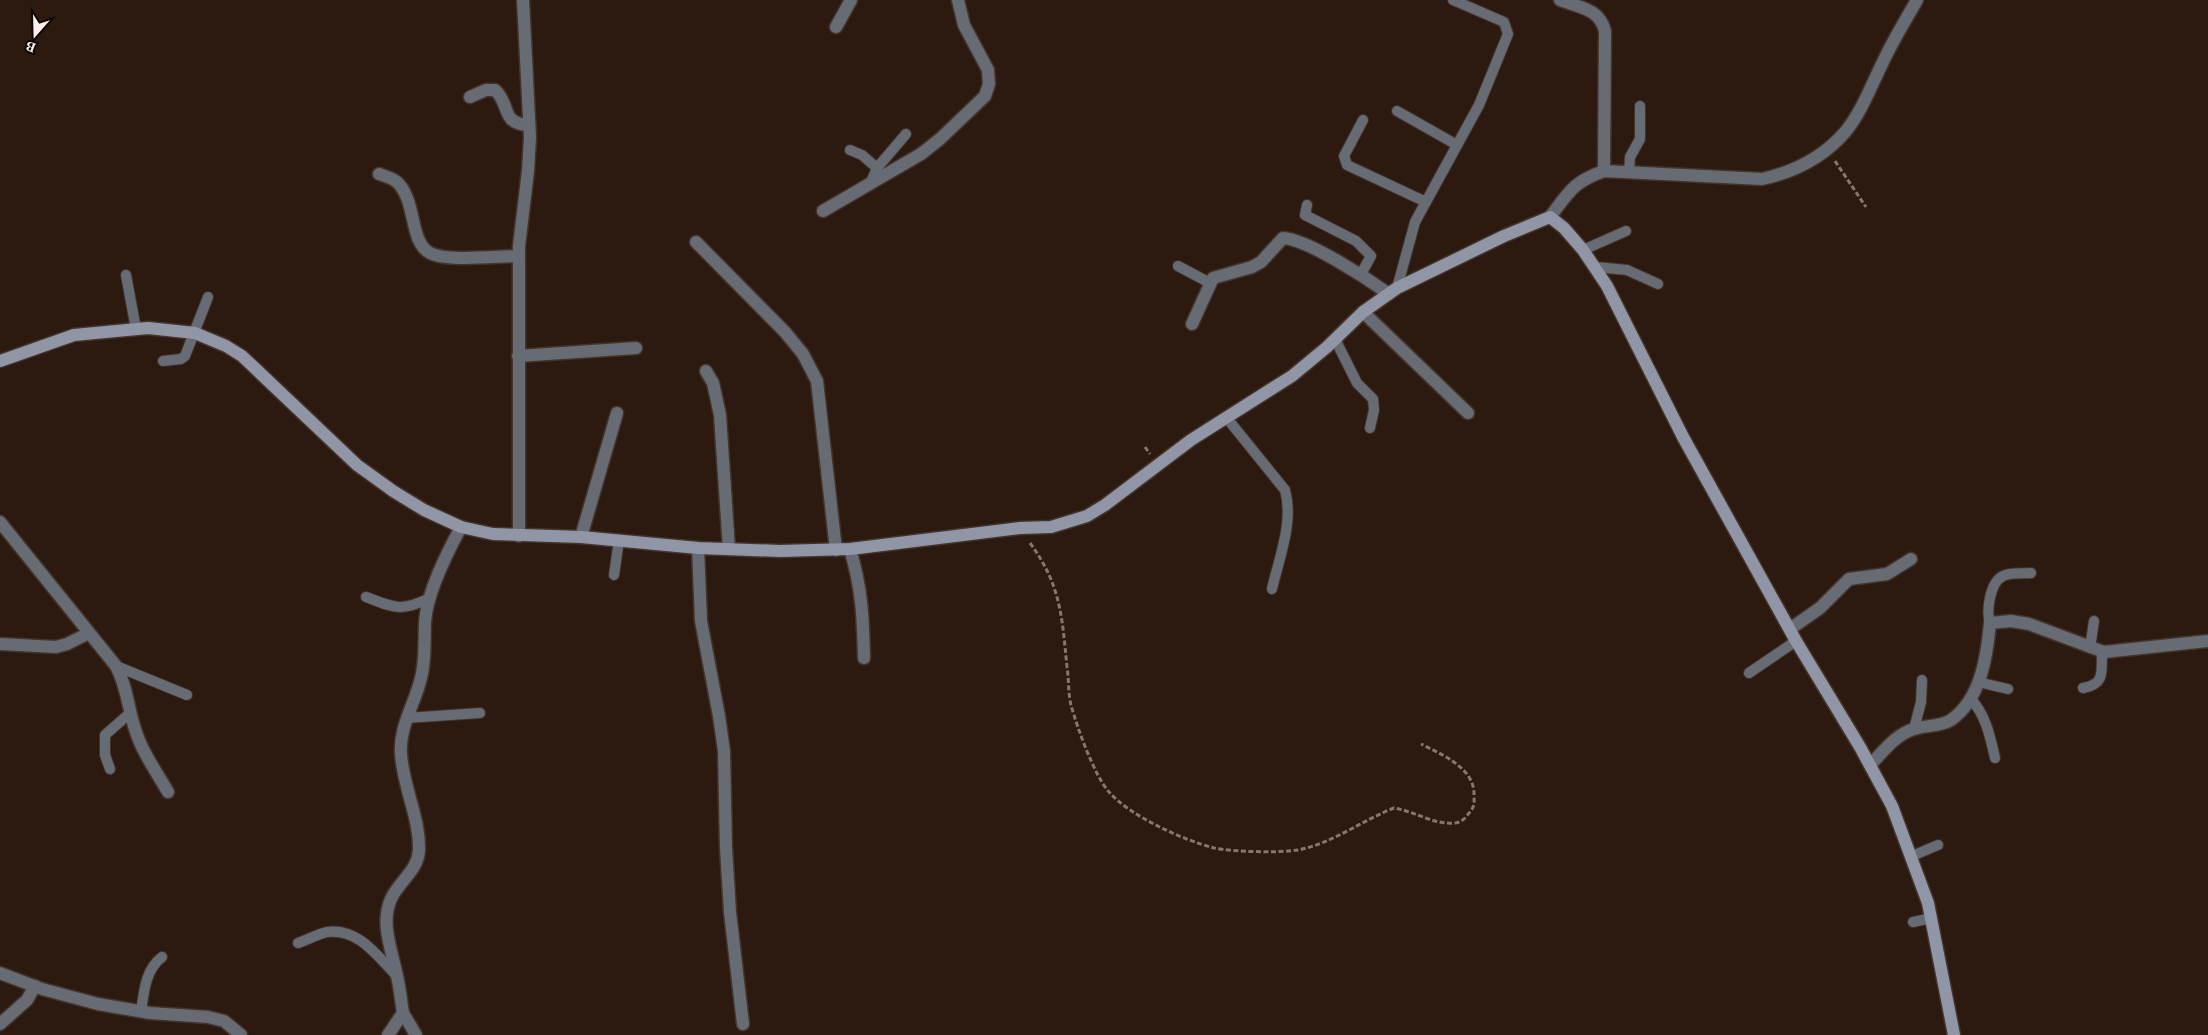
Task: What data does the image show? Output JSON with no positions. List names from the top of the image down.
{
  "north": "bottom"
}
